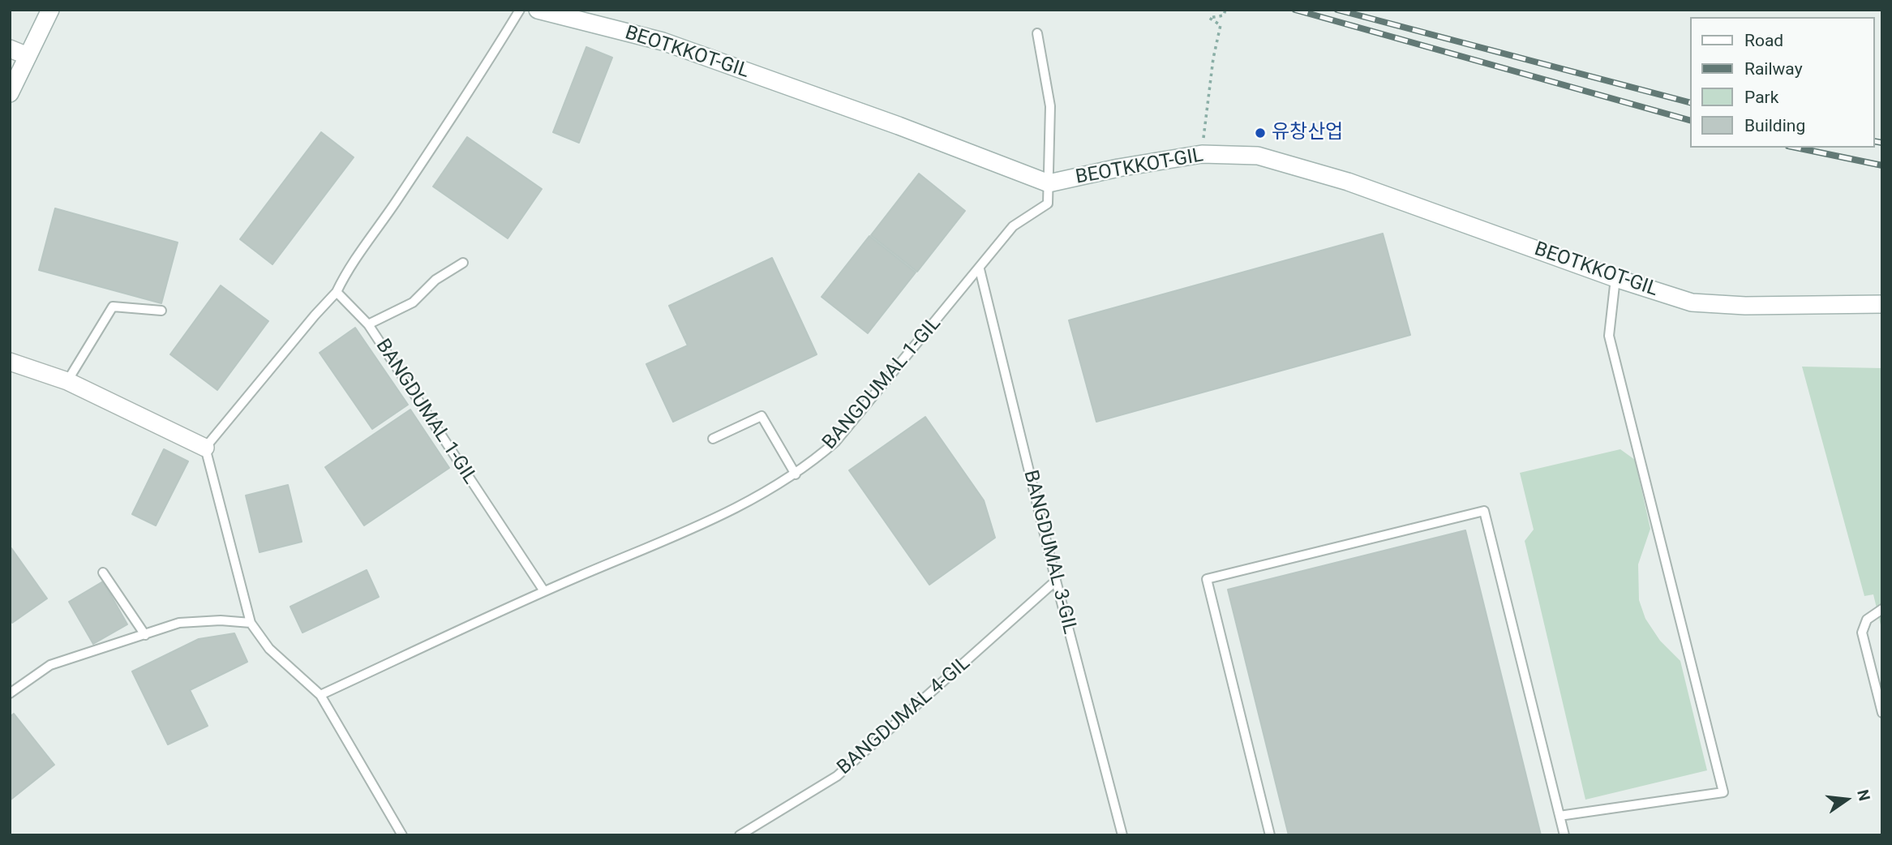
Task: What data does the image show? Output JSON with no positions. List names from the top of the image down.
{
  "streets": {
    "street": ["BEOTKKOT-GIL"],
    "lane": ["BANGDUMAL 1-GIL", "BANGDUMAL 3-GIL", "BANGDUMAL 4-GIL"]
  },
  "crossings": [
    ["BEOTKKOT-GIL", "BANGDUMAL 1-GIL"],
    ["BANGDUMAL 1-GIL", "BANGDUMAL 3-GIL"],
    ["BANGDUMAL 3-GIL", "BANGDUMAL 4-GIL"]
  ],
  "places": ["유창산업"],
  "legend": [
    "Road",
    "Railway",
    "Park",
    "Building"
  ],
  "north": "right"
}
